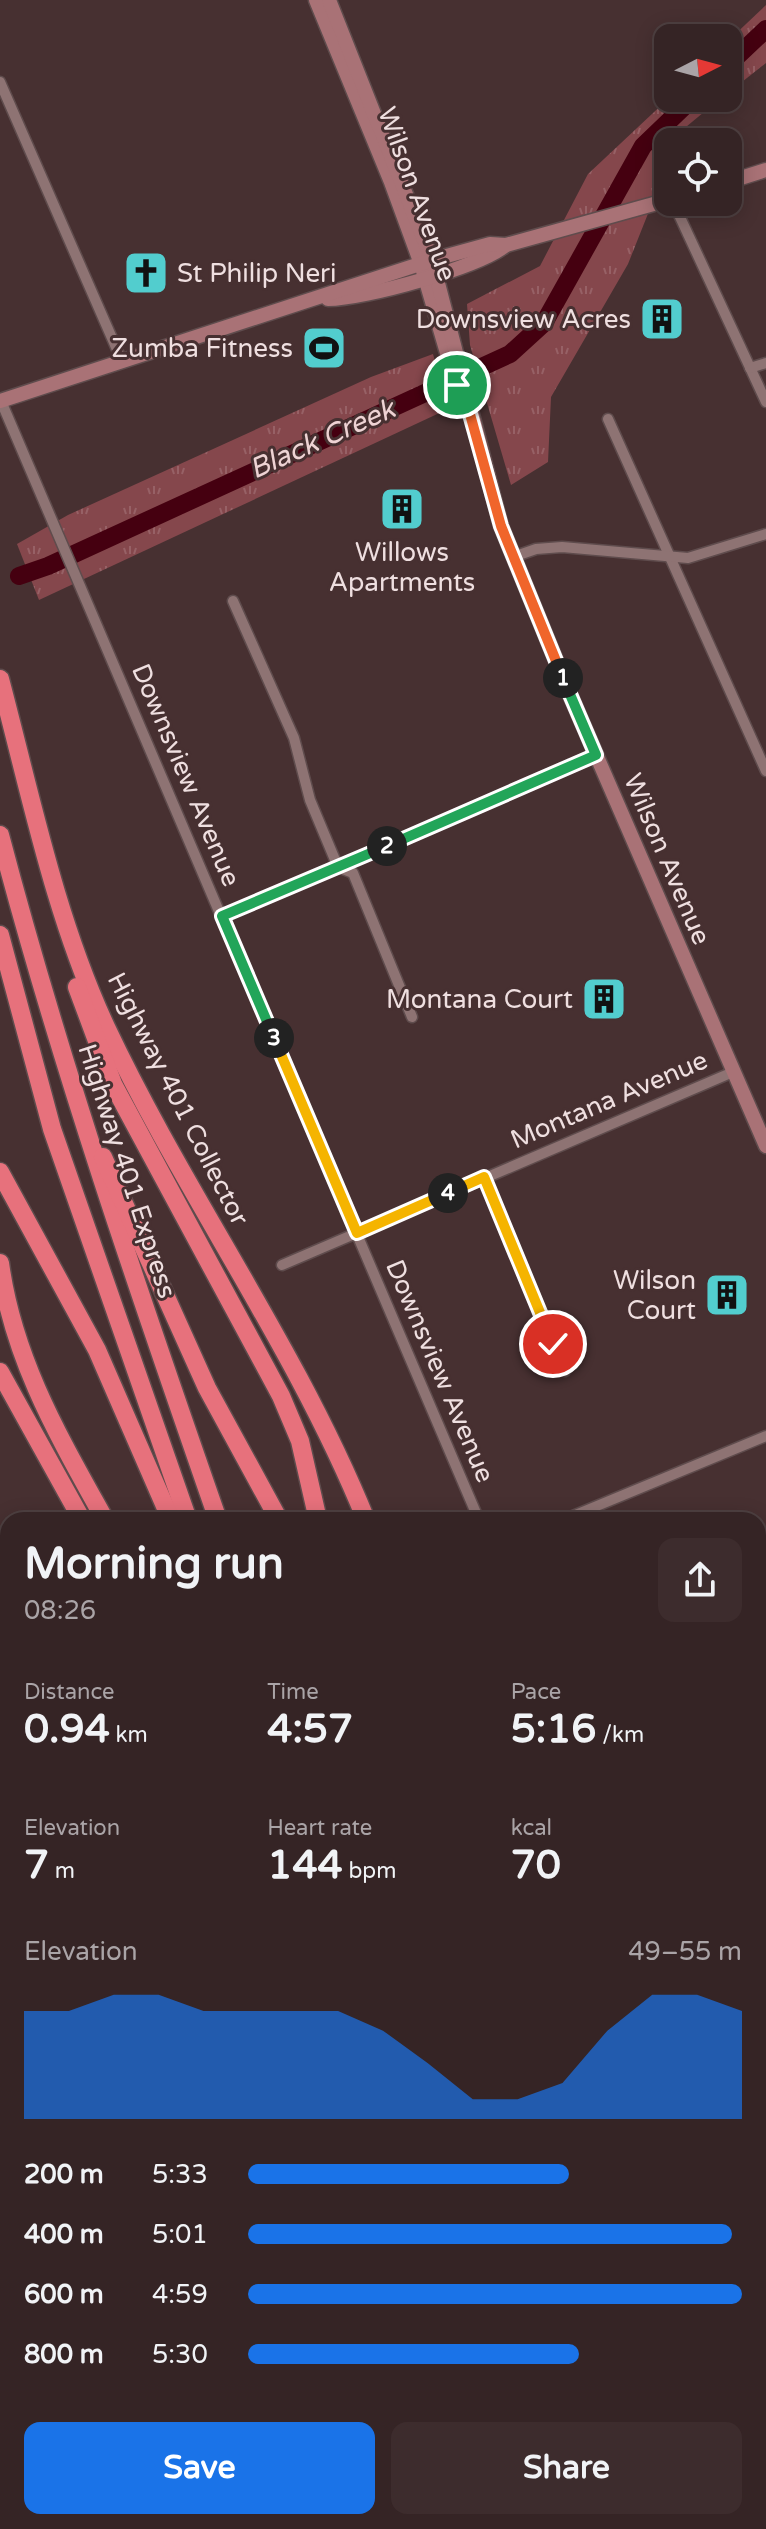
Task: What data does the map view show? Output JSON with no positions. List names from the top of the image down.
{
  "streets": {
    "highway": ["Highway 401 Collector", "Highway 401 Express"],
    "main road": ["Wilson Avenue"],
    "street": ["Downsview Avenue", "Montana Avenue"]
  },
  "crossings": [
    ["Wilson Avenue", "Montana Avenue"],
    ["Downsview Avenue", "Montana Avenue"]
  ],
  "water": ["Black Creek"],
  "places": {
    "church": ["St Philip Neri"],
    "building": [
      "Downsview Acres",
      "Willows Apartments",
      "Montana Court",
      "Wilson Court"
    ],
    "sports": ["Zumba Fitness"]
  },
  "north": "right",
  "page": {
    "pins": [
      "1",
      "2",
      "3",
      "4"
    ],
    "heading": ["Morning run", "08:26"],
    "stats": [
      ["Distance", "0.94 km"],
      ["Time", "4:57"],
      ["Pace", "5:16 /km"],
      ["Elevation", "7 m"],
      ["Heart rate", "144 bpm"],
      ["kcal", "70"]
    ],
    "chart": ["Elevation", "49–55 m"],
    "list": [
      {
        "name": "200 m",
        "note": "5:33"
      },
      {
        "name": "400 m",
        "note": "5:01"
      },
      {
        "name": "600 m",
        "note": "4:59"
      },
      {
        "name": "800 m",
        "note": "5:30"
      }
    ],
    "buttons": ["Save", "Share"]
  }
}
